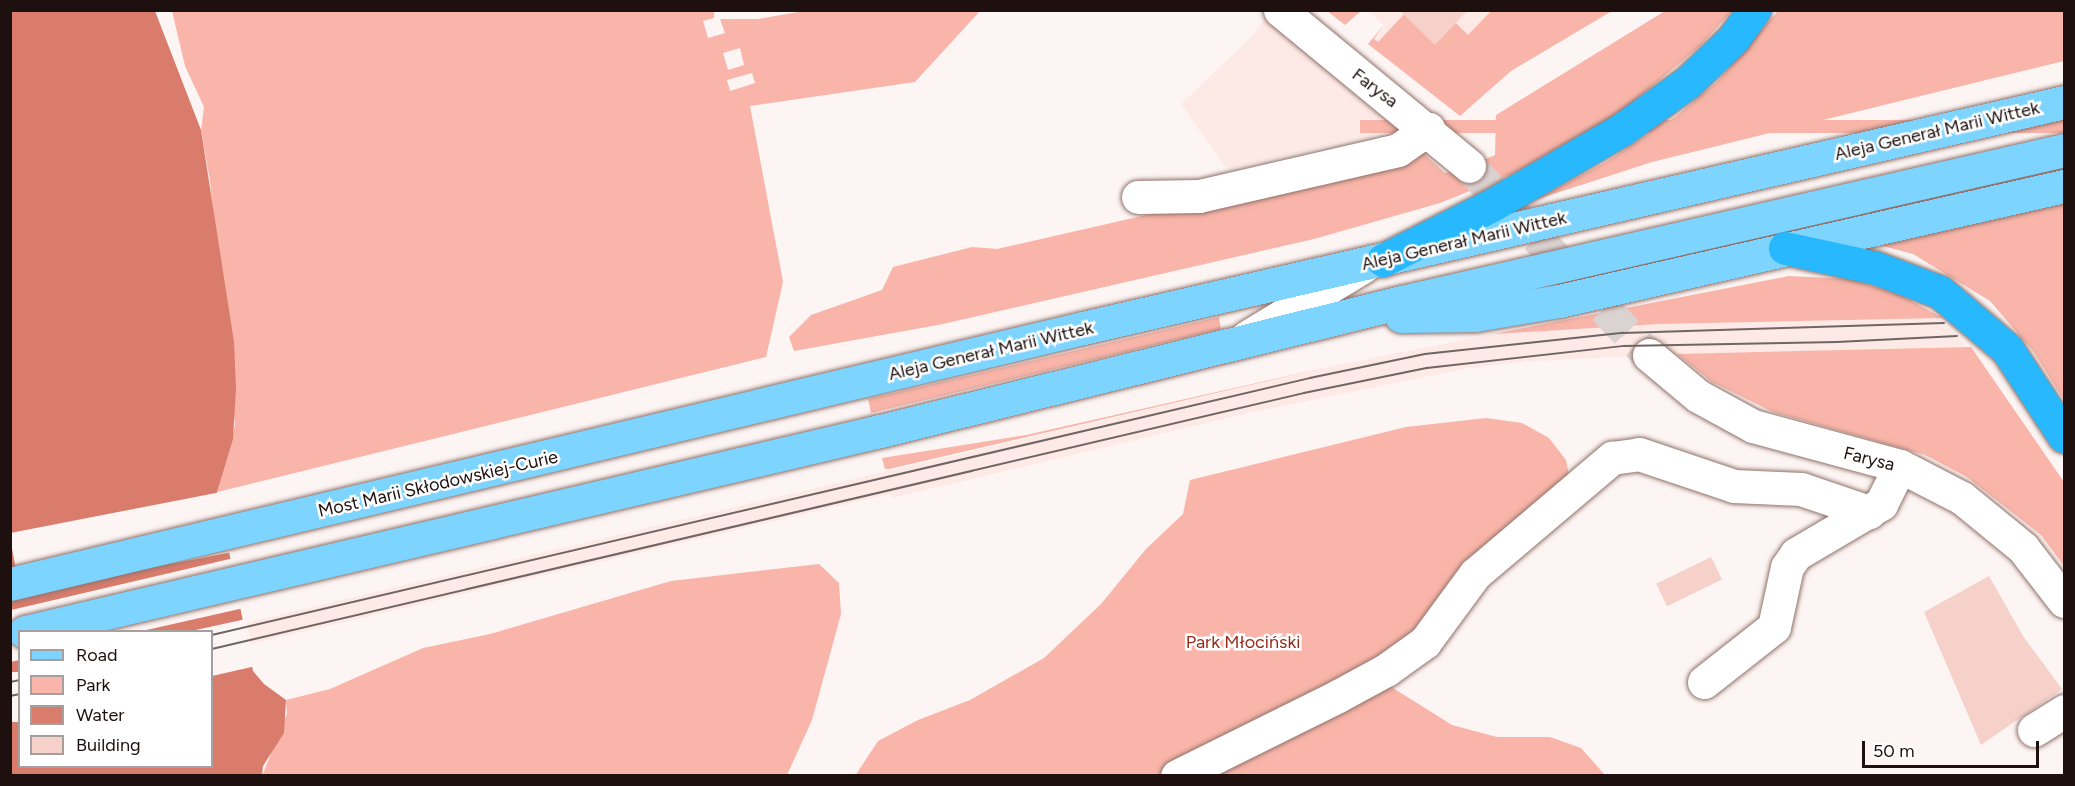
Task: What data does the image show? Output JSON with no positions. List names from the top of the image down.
{
  "streets": {
    "main road": ["Aleja Generał Marii Wittek", "Most Marii Skłodowskiej-Curie"],
    "street": ["Farysa"]
  },
  "crossings": [
    ["Aleja Generał Marii Wittek", "Most Marii Skłodowskiej-Curie"]
  ],
  "parks": ["Park Młociński"],
  "legend": [
    "Road",
    "Park",
    "Water",
    "Building"
  ],
  "scale_bar": "50 m"
}
